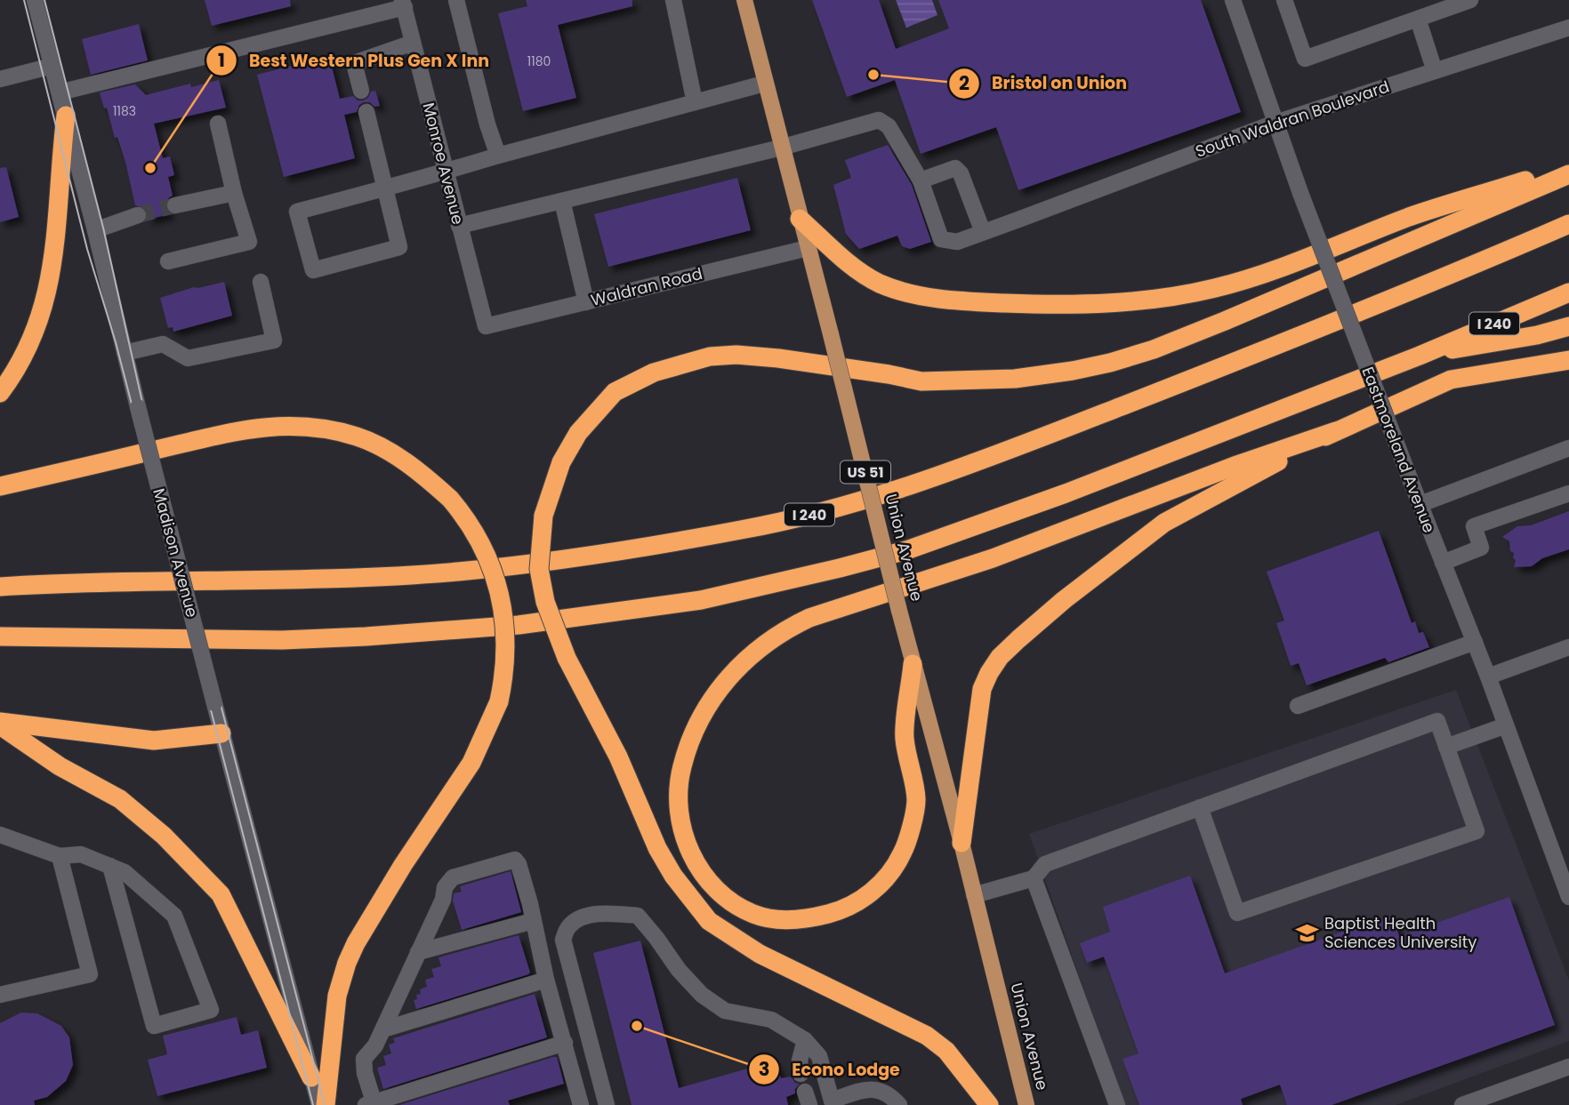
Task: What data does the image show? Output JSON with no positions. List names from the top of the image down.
{
  "streets": {
    "highway": ["I 240"],
    "main road": ["US 51", "Union Avenue"],
    "street": [
      "South Waldran Boulevard",
      "Monroe Avenue",
      "Waldran Road",
      "Eastmoreland Avenue",
      "Madison Avenue"
    ]
  },
  "crossings": [
    ["South Waldran Boulevard", "Eastmoreland Avenue"],
    ["Monroe Avenue", "Waldran Road"],
    ["Waldran Road", "Union Avenue"]
  ],
  "places": {
    "other": ["Bristol on Union", "Best Western Plus Gen X Inn", "Econo Lodge"],
    "school or university": ["Baptist Health Sciences University"]
  },
  "house_numbers": ["1180", "1183"]
}
